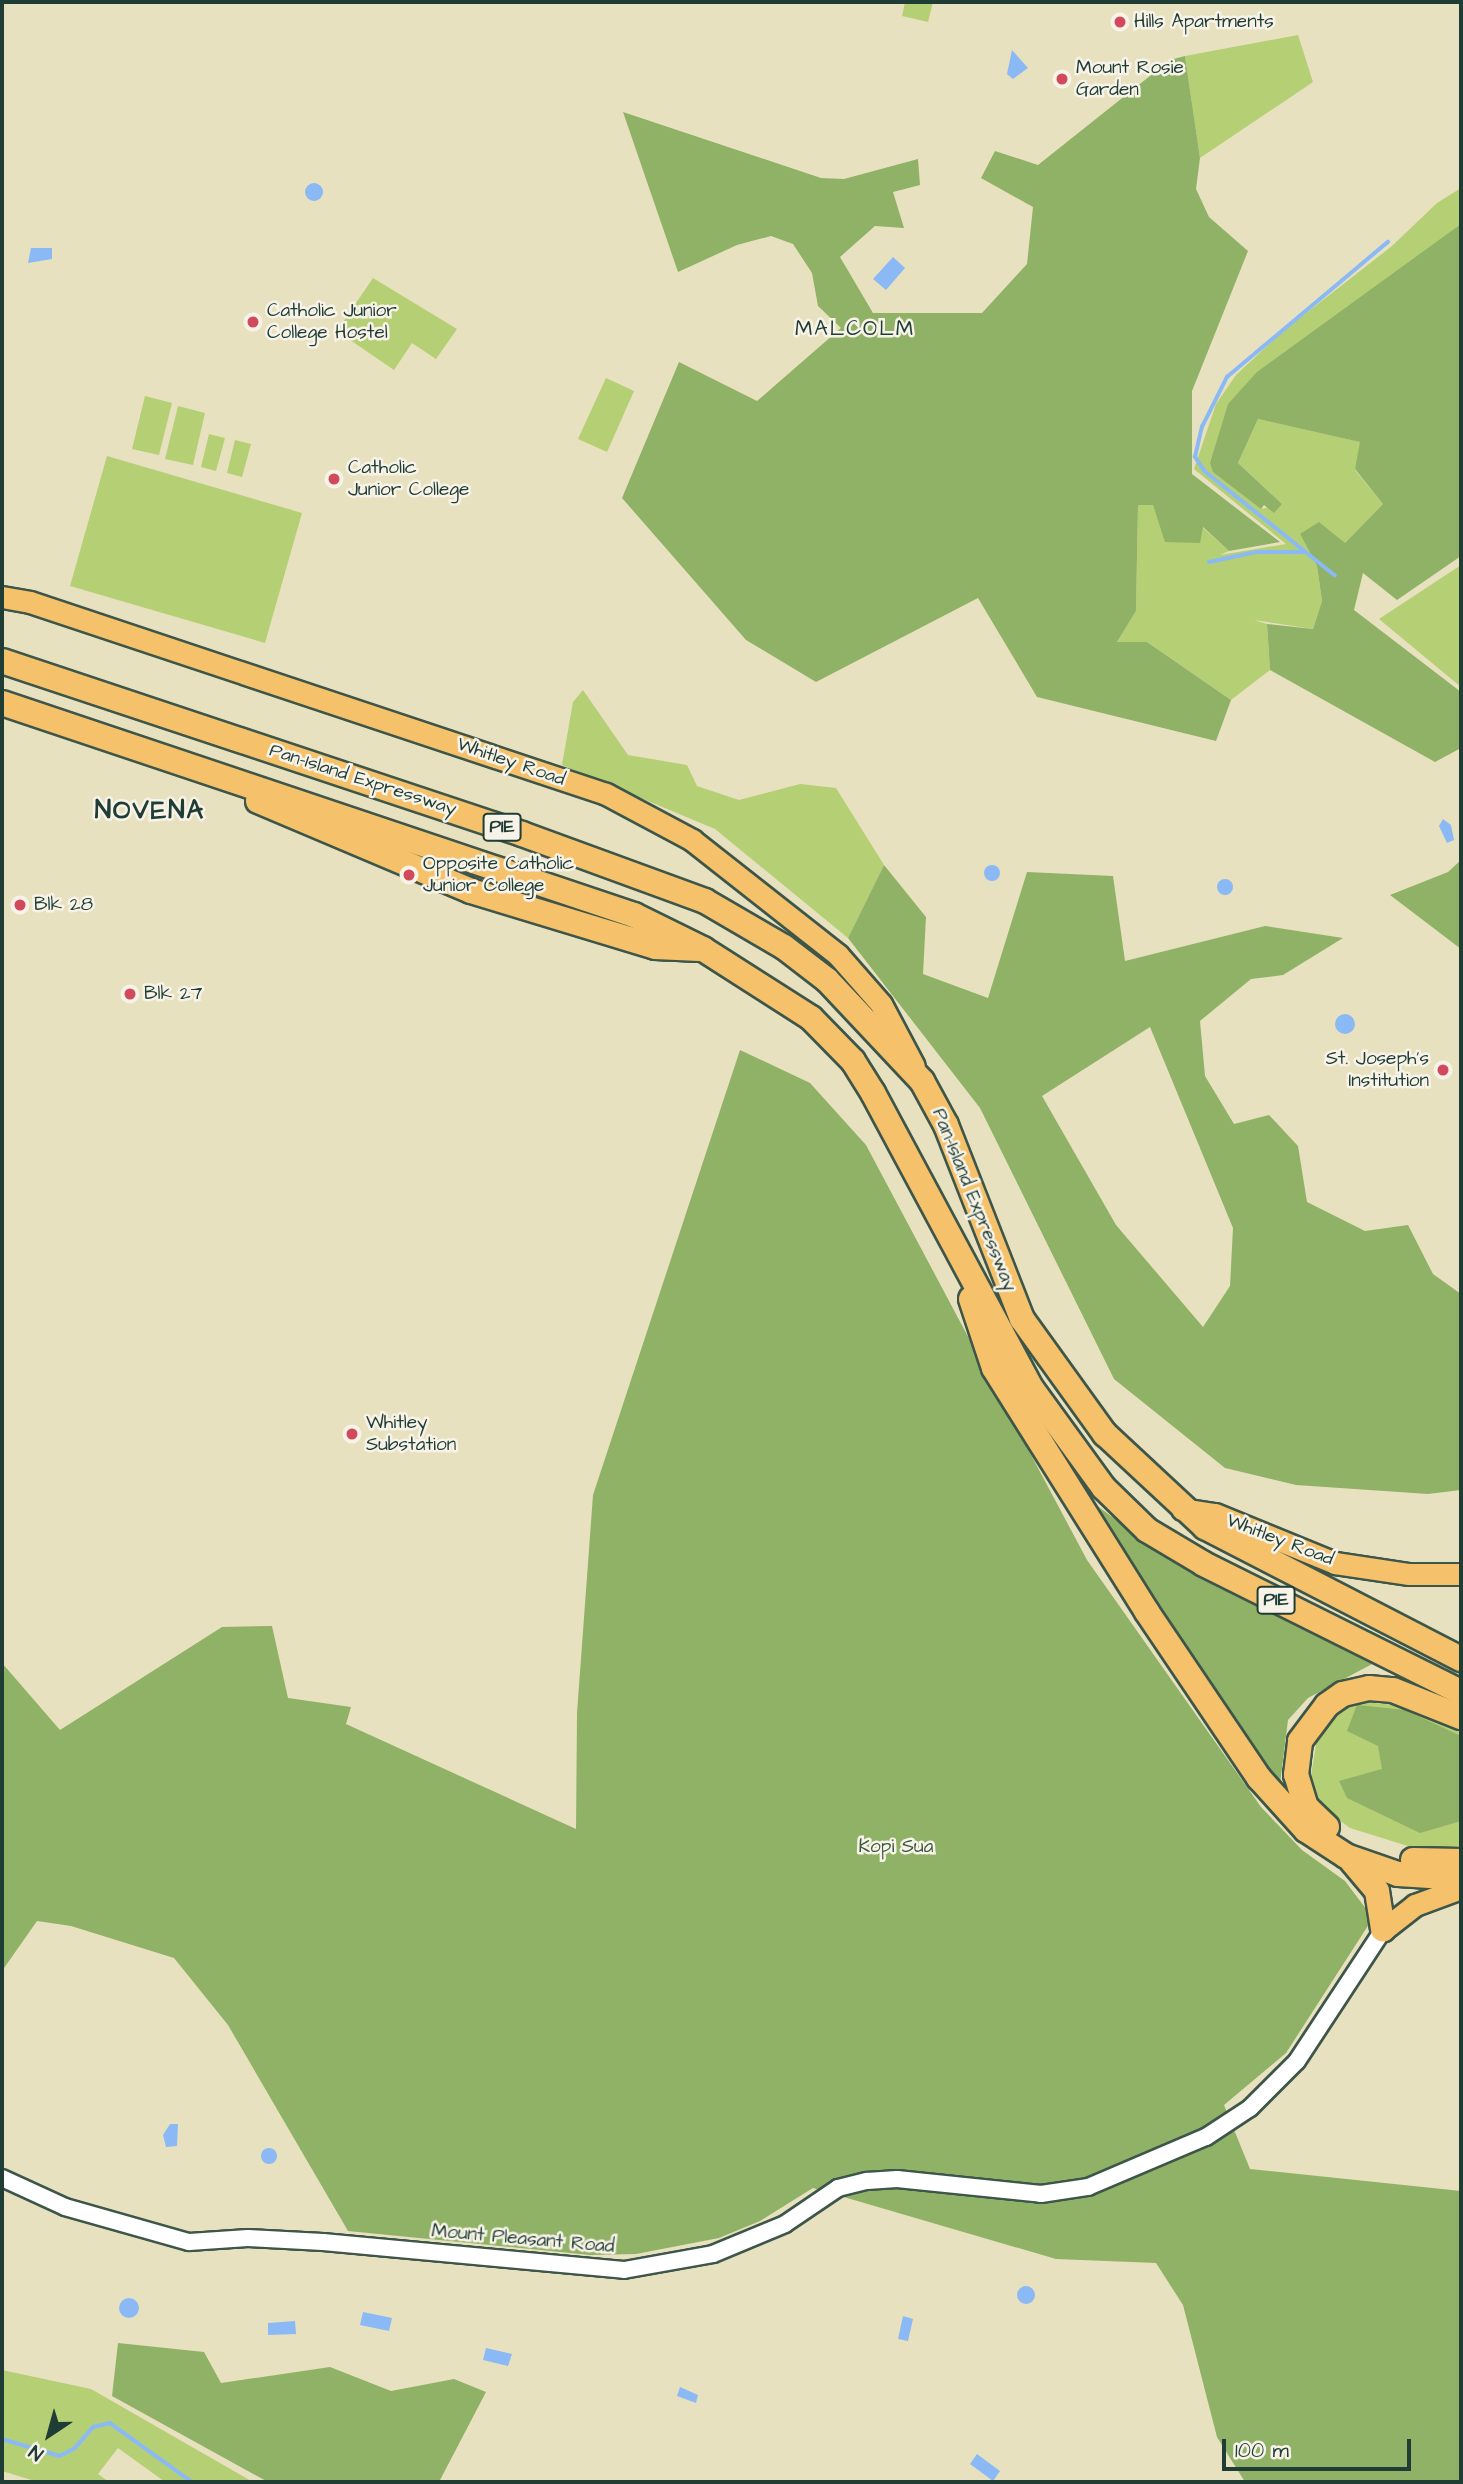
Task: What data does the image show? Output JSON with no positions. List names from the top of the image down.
{
  "streets": {
    "highway": ["Pan-Island Expressway", "PIE"],
    "main road": ["Whitley Road"],
    "street": ["Mount Pleasant Road"]
  },
  "crossings": [
    ["Whitley Road", "Pan-Island Expressway"]
  ],
  "districts": ["MALCOLM", "NOVENA"],
  "parks": ["Kopi Sua"],
  "places": [
    "Hills Apartments",
    "Mount Rosie Garden",
    "Catholic Junior College Hostel",
    "Catholic Junior College",
    "Opposite Catholic Junior College",
    "Blk 28",
    "Blk 27",
    "St. Joseph's Institution",
    "Whitley Substation"
  ],
  "scale_bar": "100 m",
  "north": "bottom left"
}
